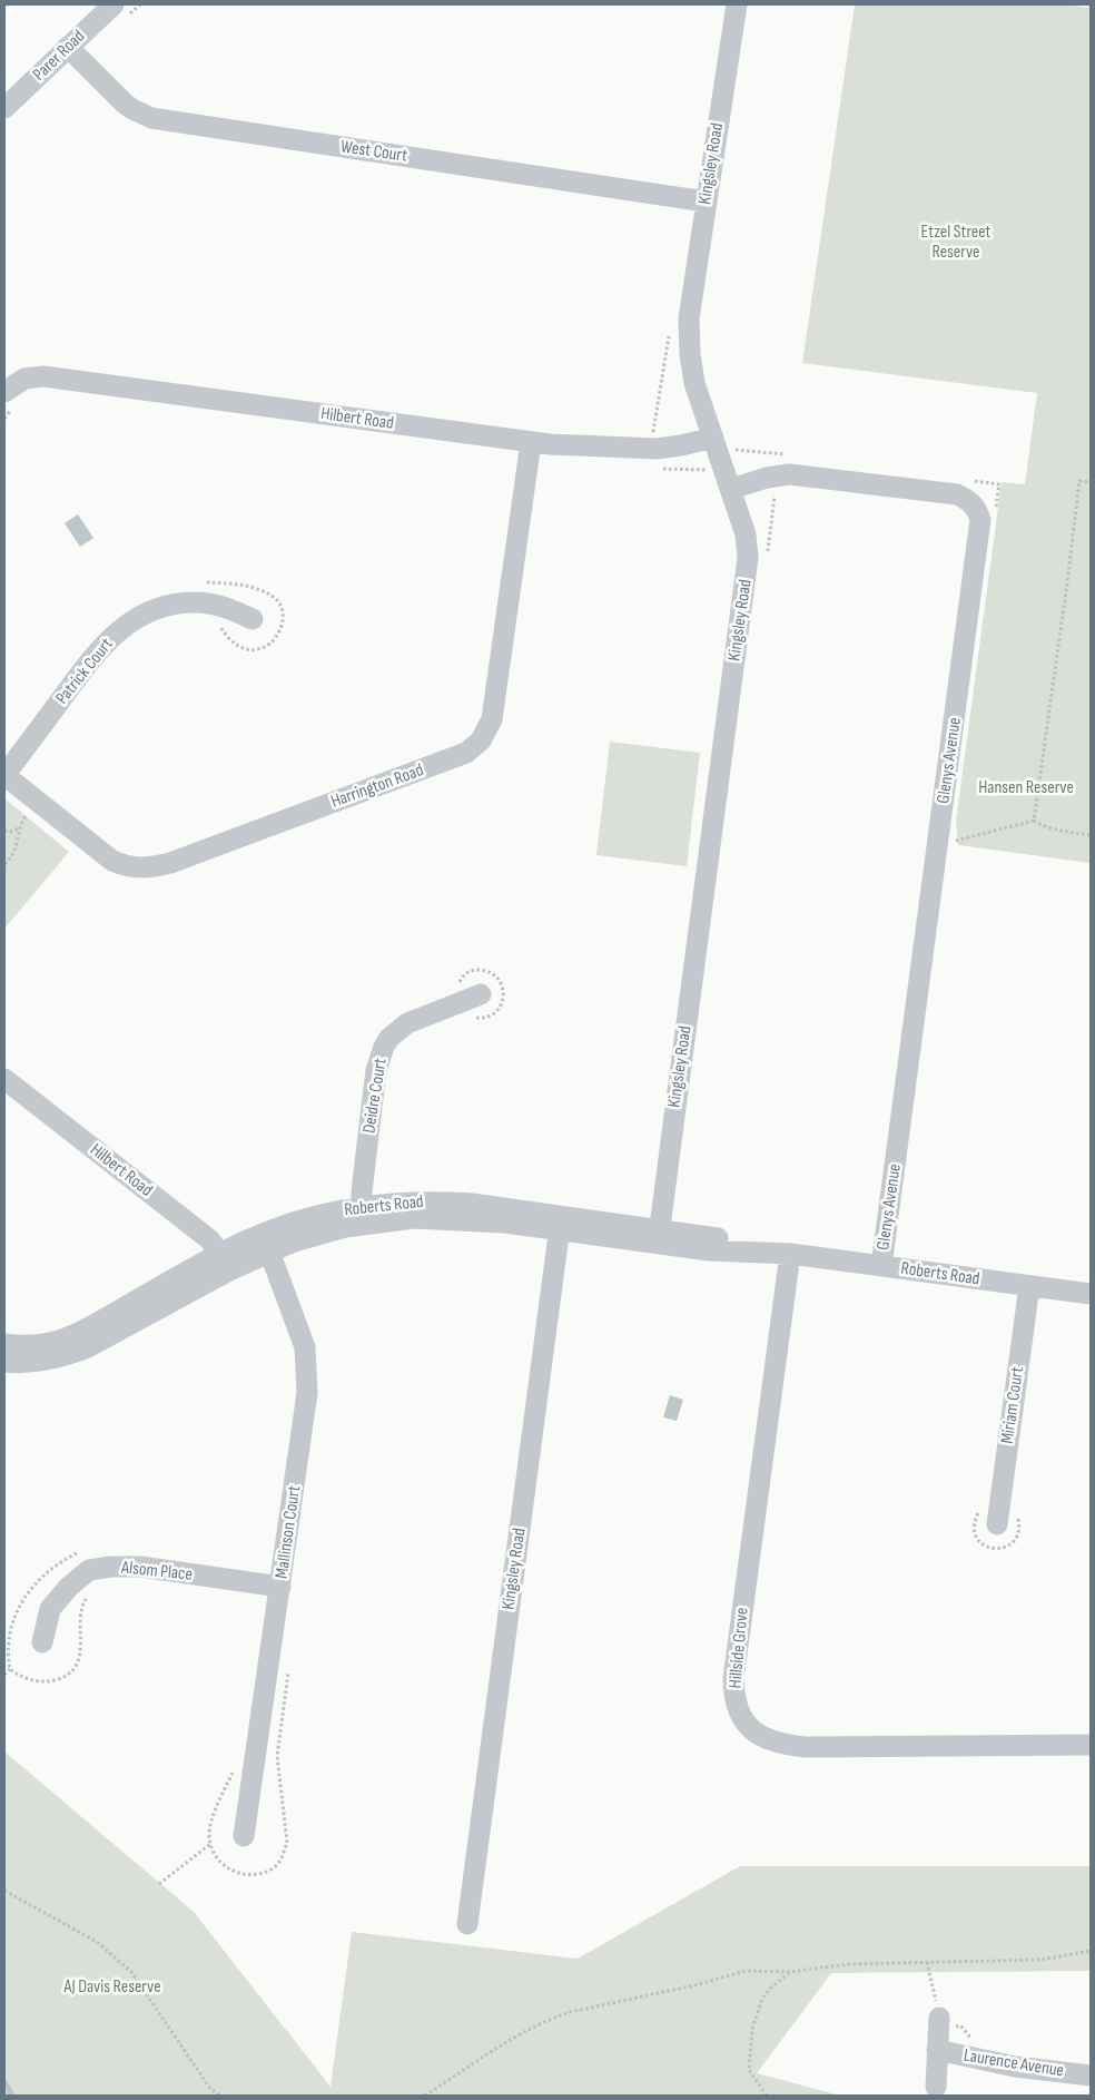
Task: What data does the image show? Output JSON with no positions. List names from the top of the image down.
{
  "streets": {
    "street": [
      "Parer Road",
      "West Court",
      "Kingsley Road",
      "Hilbert Road",
      "Patrick Court",
      "Glenys Avenue",
      "Harrington Road",
      "Deidre Court",
      "Roberts Road",
      "Miriam Court",
      "Mallinson Court",
      "Alsom Place",
      "Hillside Grove",
      "Laurence Avenue"
    ]
  },
  "crossings": [
    ["Parer Road", "West Court"],
    ["West Court", "Kingsley Road"],
    ["Kingsley Road", "Hilbert Road"],
    ["Kingsley Road", "Glenys Avenue"],
    ["Kingsley Road", "Roberts Road"],
    ["Hilbert Road", "Harrington Road"],
    ["Hilbert Road", "Roberts Road"],
    ["Patrick Court", "Harrington Road"],
    ["Glenys Avenue", "Roberts Road"],
    ["Deidre Court", "Roberts Road"],
    ["Roberts Road", "Miriam Court"],
    ["Roberts Road", "Mallinson Court"],
    ["Roberts Road", "Hillside Grove"],
    ["Mallinson Court", "Alsom Place"]
  ],
  "parks": ["Etzel Street Reserve", "Hansen Reserve", "AJ Davis Reserve"]
}
